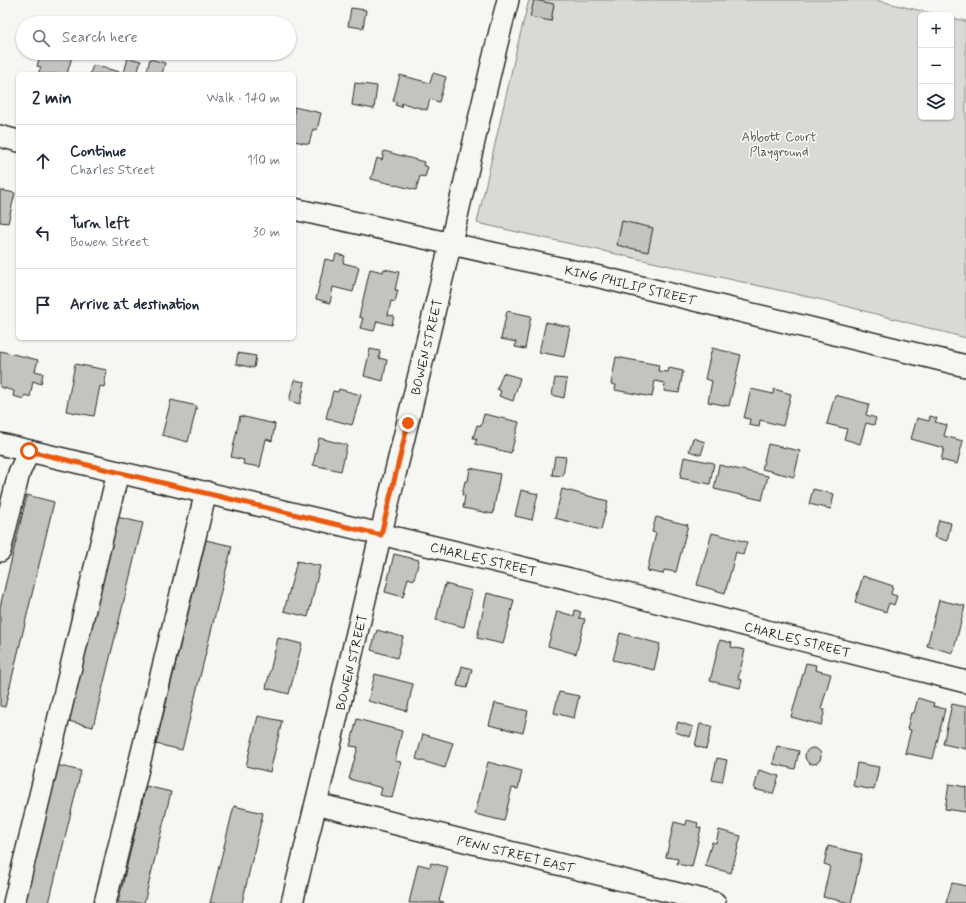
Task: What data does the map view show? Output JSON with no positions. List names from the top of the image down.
{
  "streets": {
    "street": [
      "KING PHILIP STREET",
      "BOWEN STREET",
      "CHARLES STREET",
      "PENN STREET EAST"
    ]
  },
  "crossings": [
    ["KING PHILIP STREET", "BOWEN STREET"],
    ["BOWEN STREET", "CHARLES STREET"],
    ["BOWEN STREET", "PENN STREET EAST"]
  ],
  "parks": ["Abbott Court Playground"],
  "page": {
    "map_buttons": ["+", "−"],
    "search": "Search here",
    "heading": ["2 min", "Walk · 140 m"],
    "list": [
      ["Continue", "Charles Street", "110 m"],
      ["Turn left", "Bowen Street", "30 m"],
      "Arrive at destination"
    ]
  }
}
